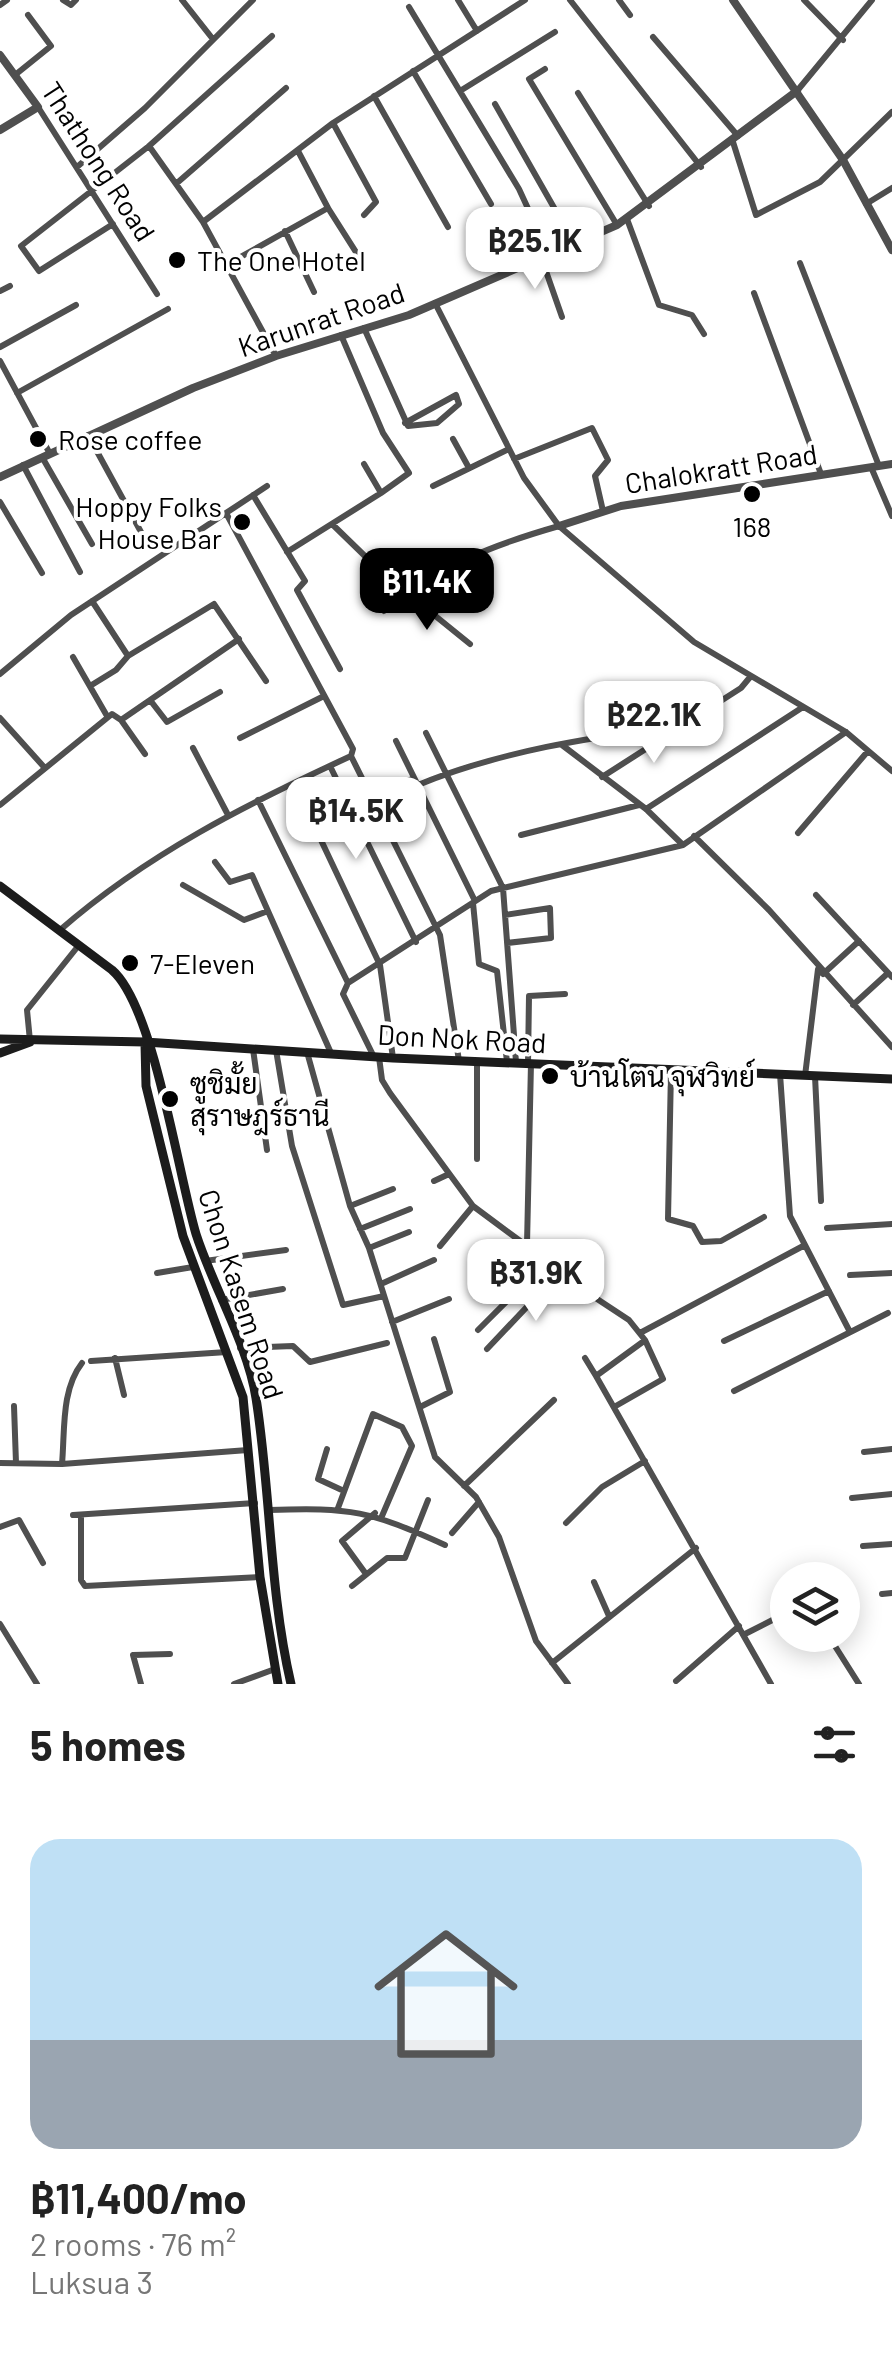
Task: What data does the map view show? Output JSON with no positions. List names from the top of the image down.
{
  "streets": {
    "main road": ["Don Nok Road", "Chon Kasem Road"],
    "street": ["Thathong Road", "Karunrat Road", "Chalokratt Road"]
  },
  "crossings": [
    ["Don Nok Road", "Chon Kasem Road"]
  ],
  "places": [
    "The One Hotel",
    "Rose coffee",
    "168",
    "Hoppy Folks House Bar",
    "7-Eleven",
    "บ้านโตน จุฬวิทย์",
    "ซูชิมั้ย สุราษฎร์ธานี"
  ],
  "page": {
    "price": [
      "฿25.1K",
      "฿11.4K",
      "฿22.1K",
      "฿14.5K",
      "฿31.9K"
    ],
    "heading": "5 homes",
    "list": [
      {
        "name": "฿11,400/mo",
        "note": "2 rooms · 76 m² · Luksua 3"
      }
    ]
  }
}
